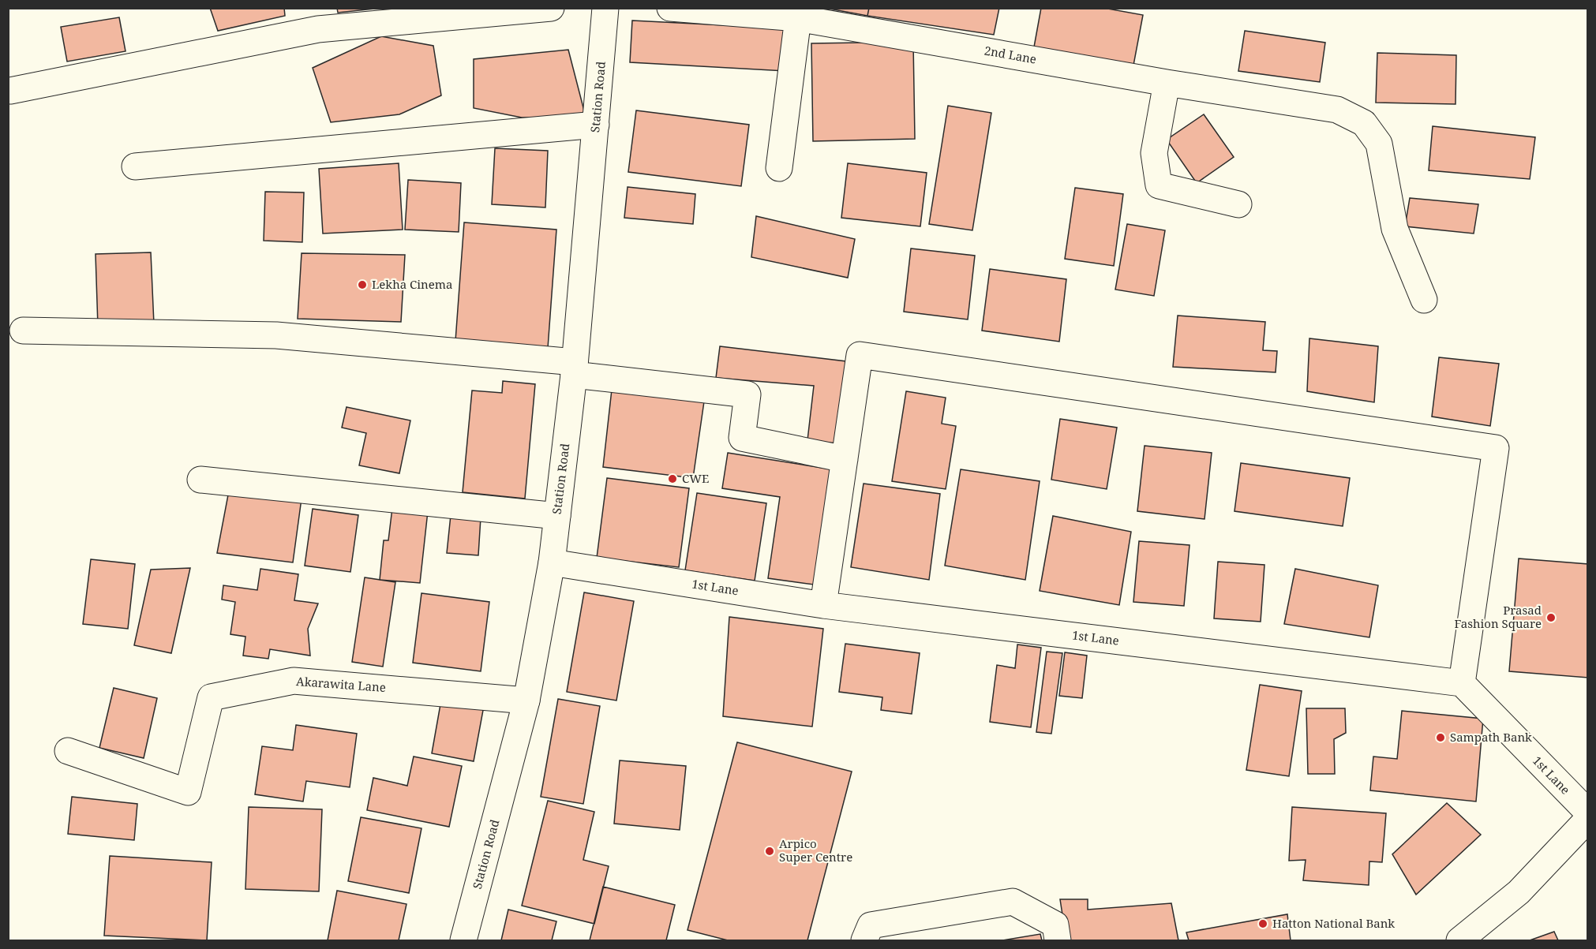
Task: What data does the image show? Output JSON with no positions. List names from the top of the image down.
{
  "streets": {
    "main road": [
      "2nd Lane",
      "Station Road",
      "1st Lane",
      "Akarawita Lane"
    ]
  },
  "crossings": [
    ["Station Road", "1st Lane"],
    ["Station Road", "Akarawita Lane"]
  ],
  "places": [
    "Lekha Cinema",
    "CWE",
    "Prasad Fashion Square",
    "Sampath Bank",
    "Arpico Super Centre",
    "Hatton National Bank"
  ]
}
